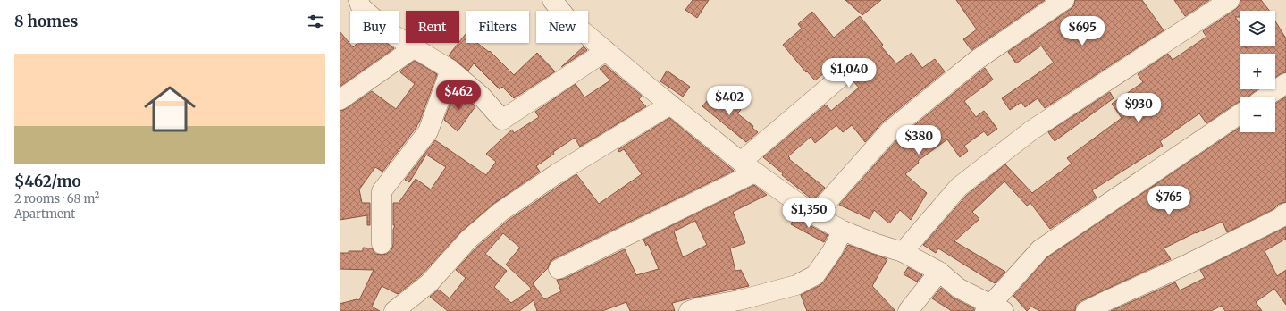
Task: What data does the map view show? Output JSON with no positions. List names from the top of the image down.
{
  "page": {
    "heading": "8 homes",
    "map_buttons": ["+", "−"],
    "chip": [
      "Buy",
      "Rent",
      "Filters",
      "New"
    ],
    "price": [
      "$695",
      "$1,040",
      "$462",
      "$402",
      "$930",
      "$380",
      "$765",
      "$1,350"
    ],
    "list": [
      {
        "name": "$462/mo",
        "note": "2 rooms · 68 m² · Apartment"
      }
    ]
  }
}
